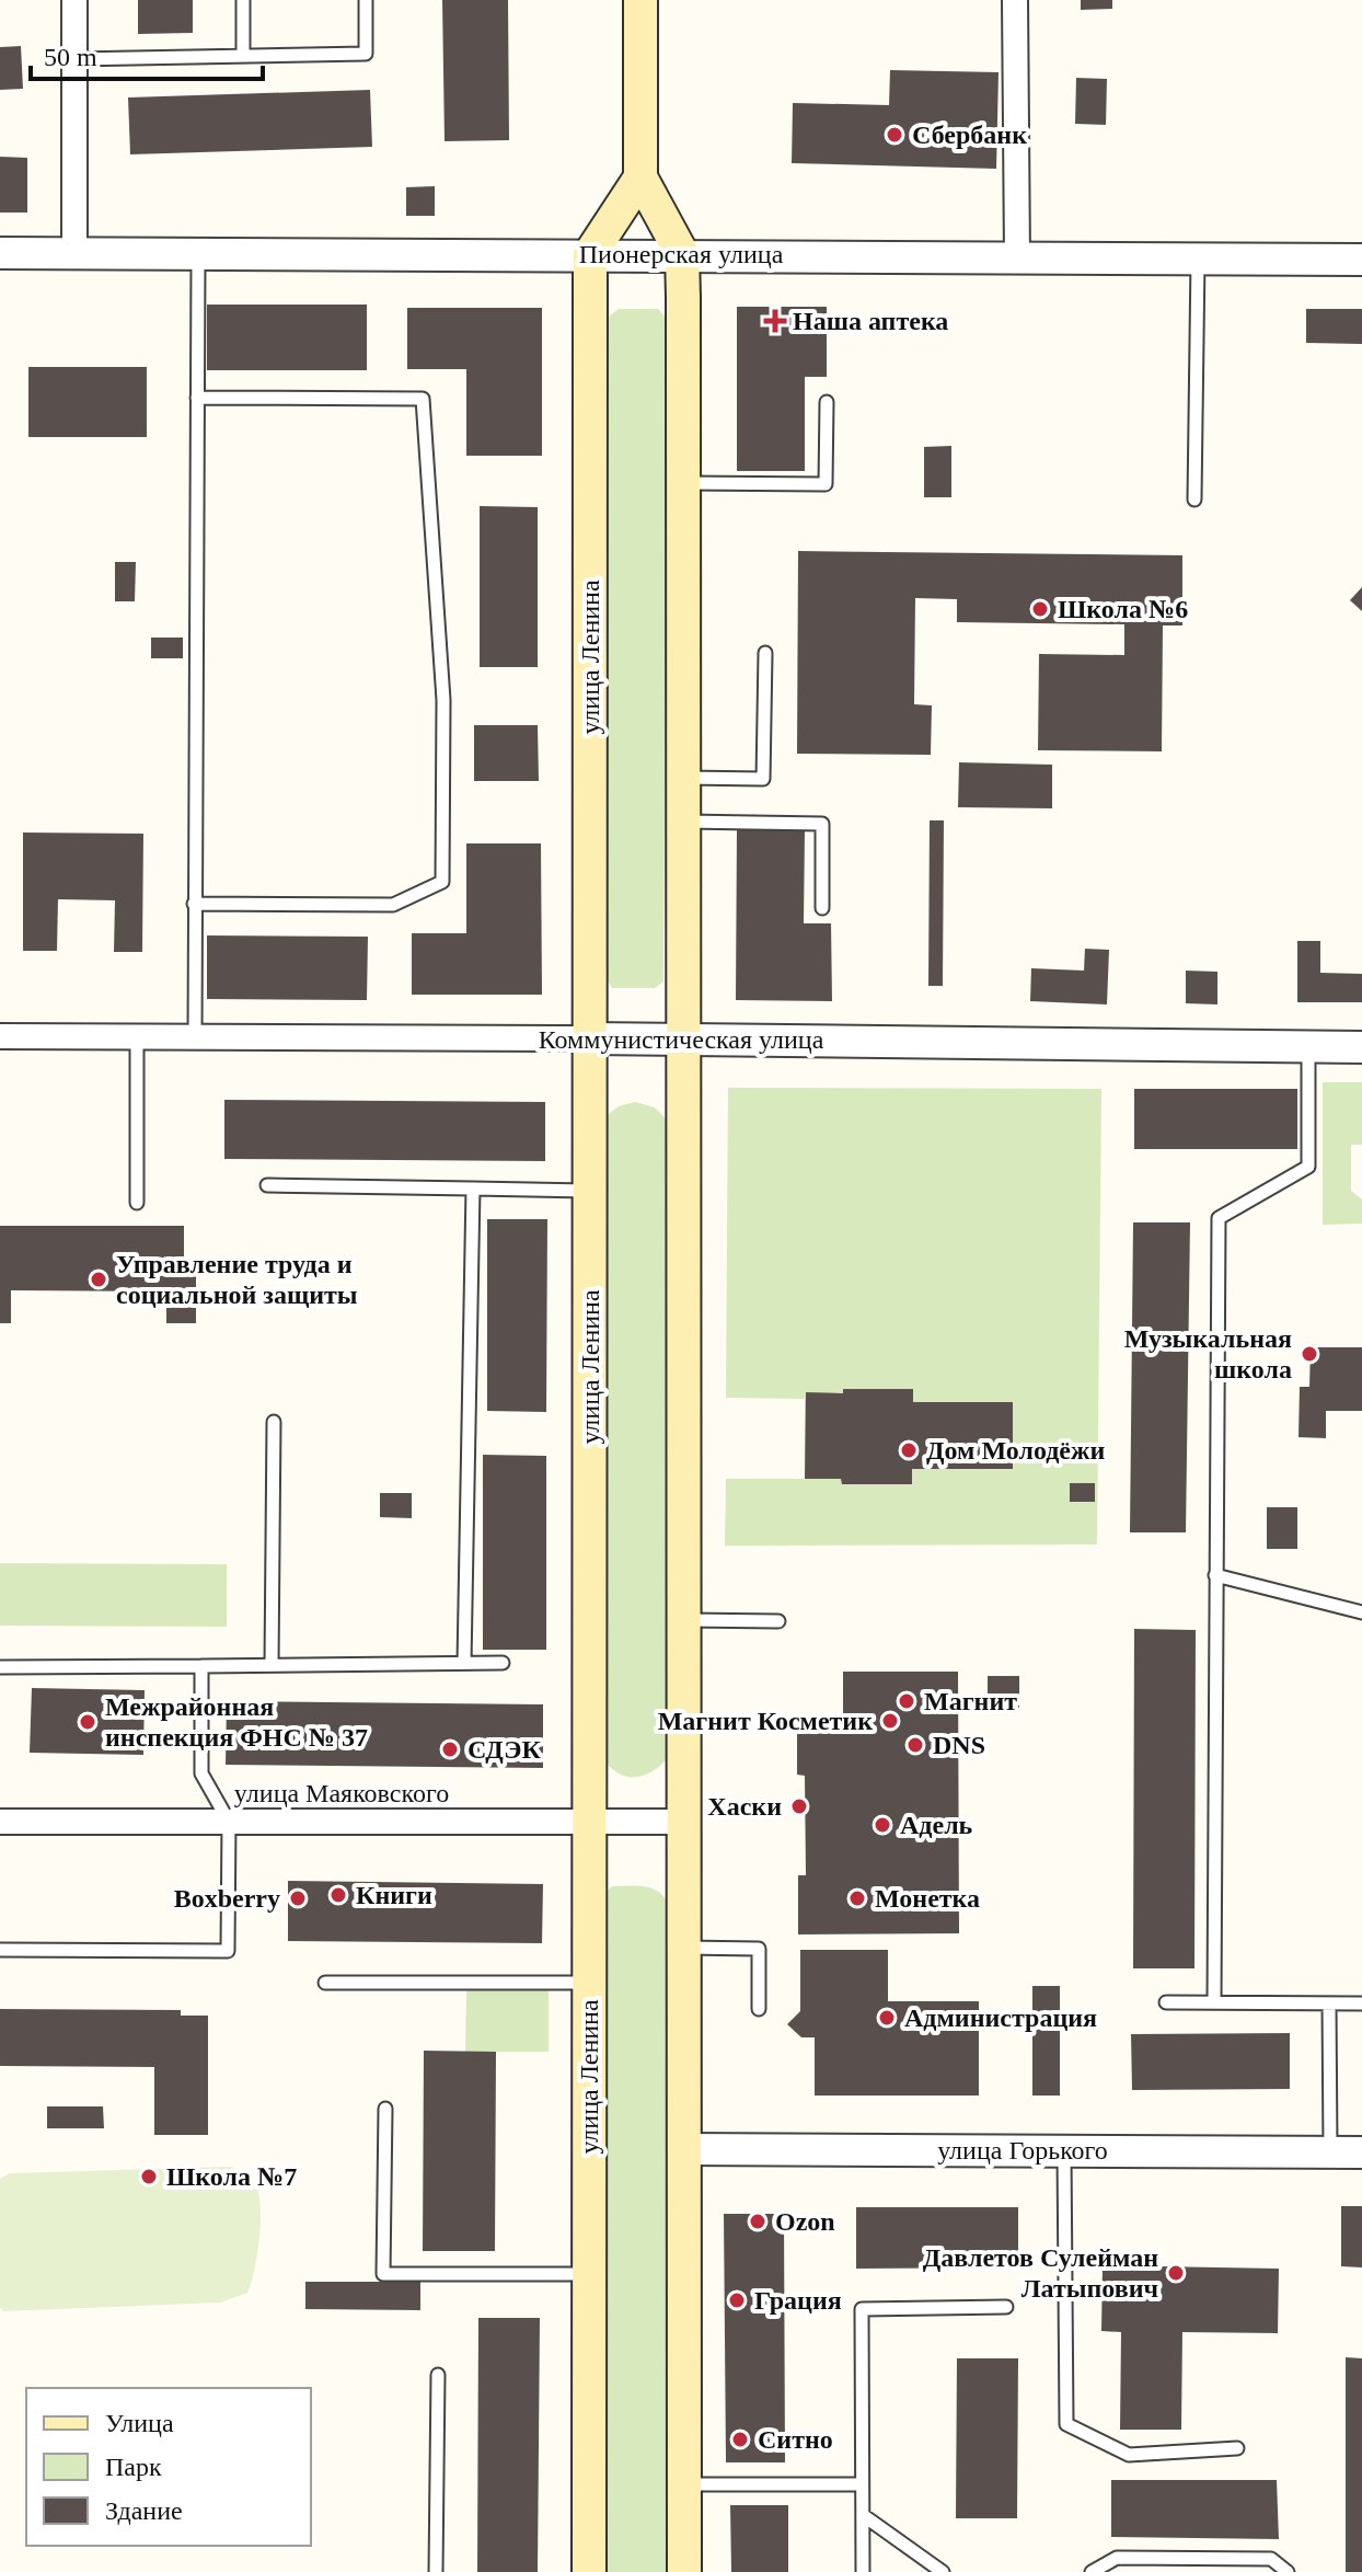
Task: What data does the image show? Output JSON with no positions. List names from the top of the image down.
{
  "streets": {
    "main road": ["улица Ленина"],
    "street": [
      "Пионерская улица",
      "Коммунистическая улица",
      "улица Маяковского",
      "улица Горького"
    ]
  },
  "crossings": [
    ["Пионерская улица", "улица Ленина"],
    ["улица Ленина", "Коммунистическая улица"],
    ["улица Ленина", "улица Маяковского"]
  ],
  "places": {
    "other": [
      "Сбербанк",
      "Школа №6",
      "Управление труда и социальной защиты",
      "Музыкальная школа",
      "Дом Молодёжи",
      "Магнит",
      "Магнит Косметик",
      "Межрайонная инспекция ФНС № 37",
      "DNS",
      "СДЭК",
      "Хаски",
      "Адель",
      "Книги",
      "Boxberry",
      "Монетка",
      "Администрация",
      "Школа №7",
      "Ozon",
      "Давлетов Сулейман Латыпович",
      "Грация",
      "Ситно"
    ],
    "health": ["Наша аптека"]
  },
  "legend": ["Улица", "Парк", "Здание"],
  "scale_bar": "50 m"
}
